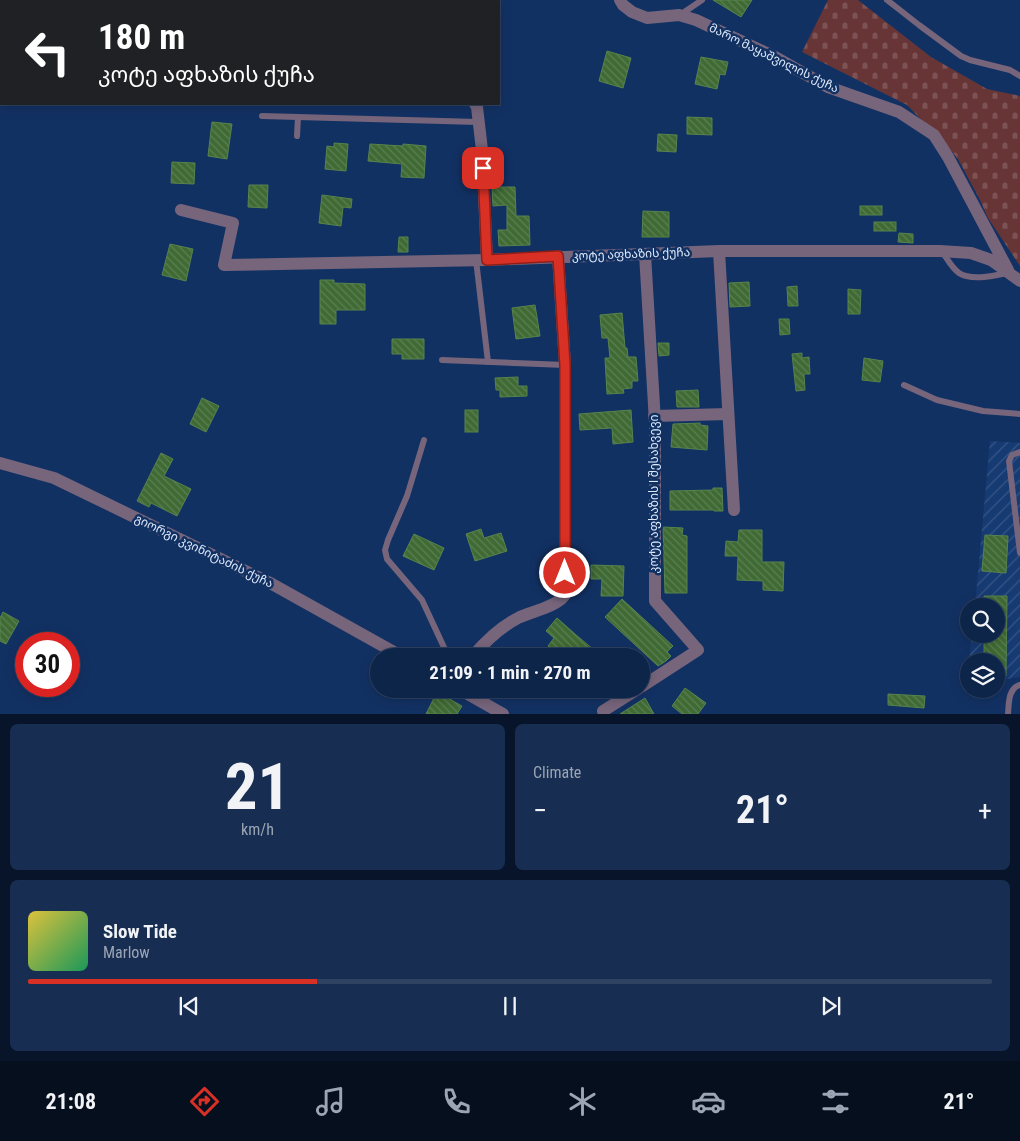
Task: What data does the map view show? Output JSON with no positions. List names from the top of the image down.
{
  "streets": {
    "street": [
      "მარო მაყაშვილის ქუჩა",
      "კოტე აფხაზის ქუჩა",
      "კოტე აფხაზის I შესახვევი",
      "გიორგი კვინიტაძის ქუჩა"
    ]
  },
  "crossings": [
    ["მარო მაყაშვილის ქუჩა", "კოტე აფხაზის ქუჩა"],
    ["კოტე აფხაზის ქუჩა", "კოტე აფხაზის I შესახვევი"]
  ],
  "page": {
    "turn": ["180 m", "კოტე აფხაზის ქუჩა"],
    "limit": "30",
    "trip": "21:09 · 1 min · 270 m",
    "tile": [
      ["21", "km/h"],
      "Climate"
    ],
    "heat": ["−", "21°", "+"],
    "song": ["Slow Tide", "Marlow"],
    "tabs": ["21:08", "21°"]
  }
}
